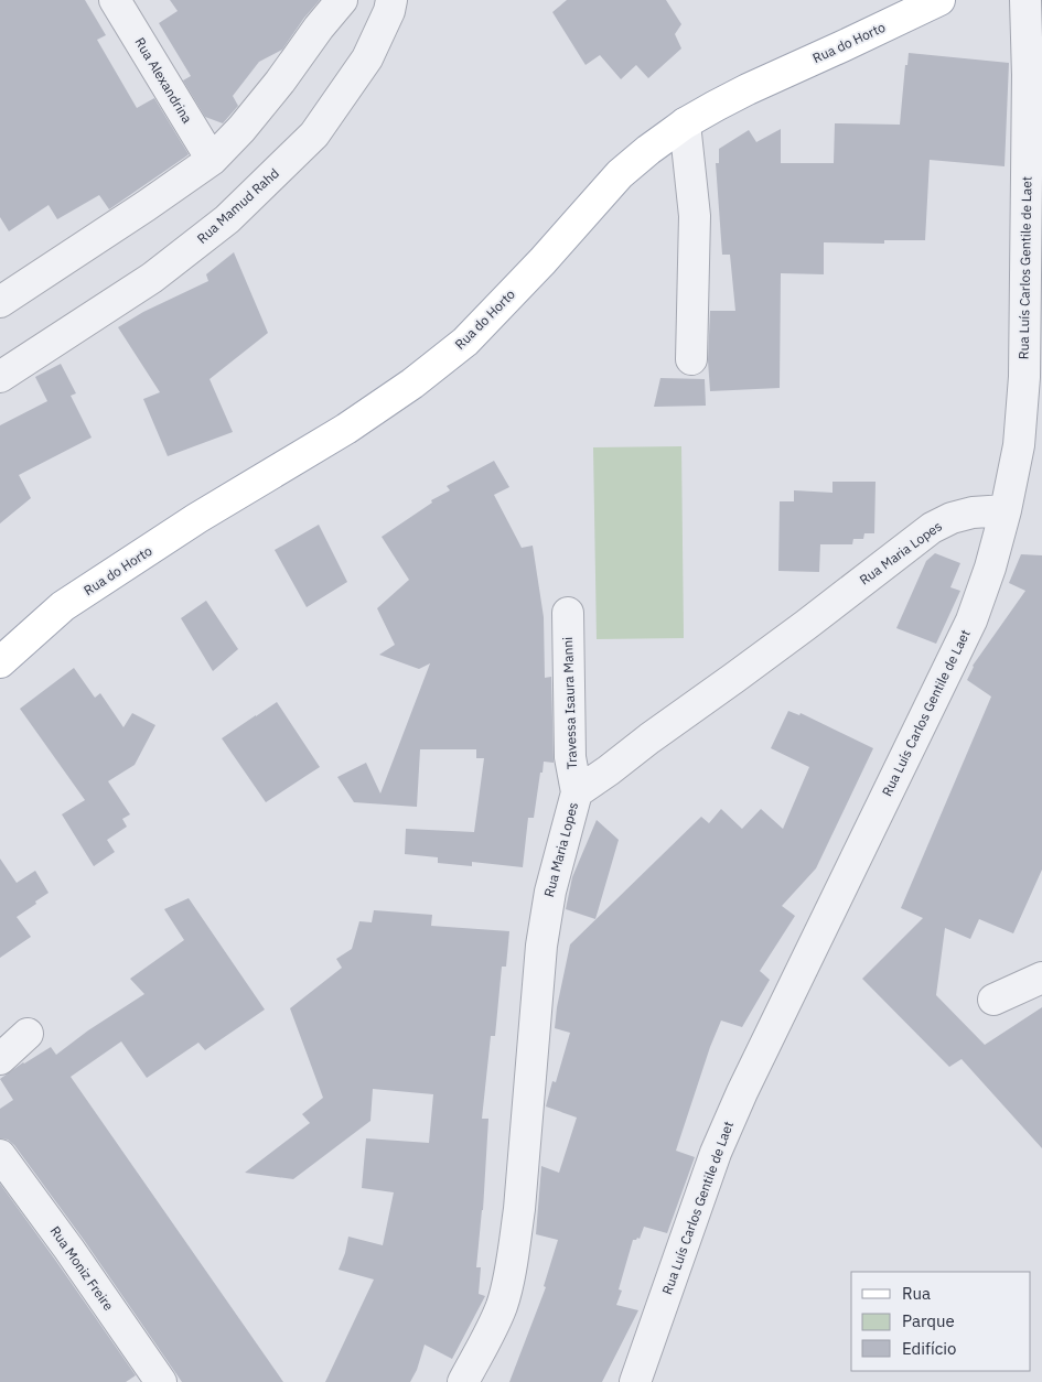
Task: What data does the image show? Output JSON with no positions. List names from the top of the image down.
{
  "streets": {
    "main road": ["Rua do Horto"],
    "street": [
      "Rua Alexandrina",
      "Rua Mamud Rahd",
      "Rua Luís Carlos Gentile de Laet",
      "Rua Maria Lopes",
      "Travessa Isaura Manni",
      "Rua Moniz Freire"
    ]
  },
  "crossings": [
    ["Rua Luís Carlos Gentile de Laet", "Rua Maria Lopes"],
    ["Rua Maria Lopes", "Travessa Isaura Manni"]
  ],
  "legend": ["Rua", "Parque", "Edifício"]
}
